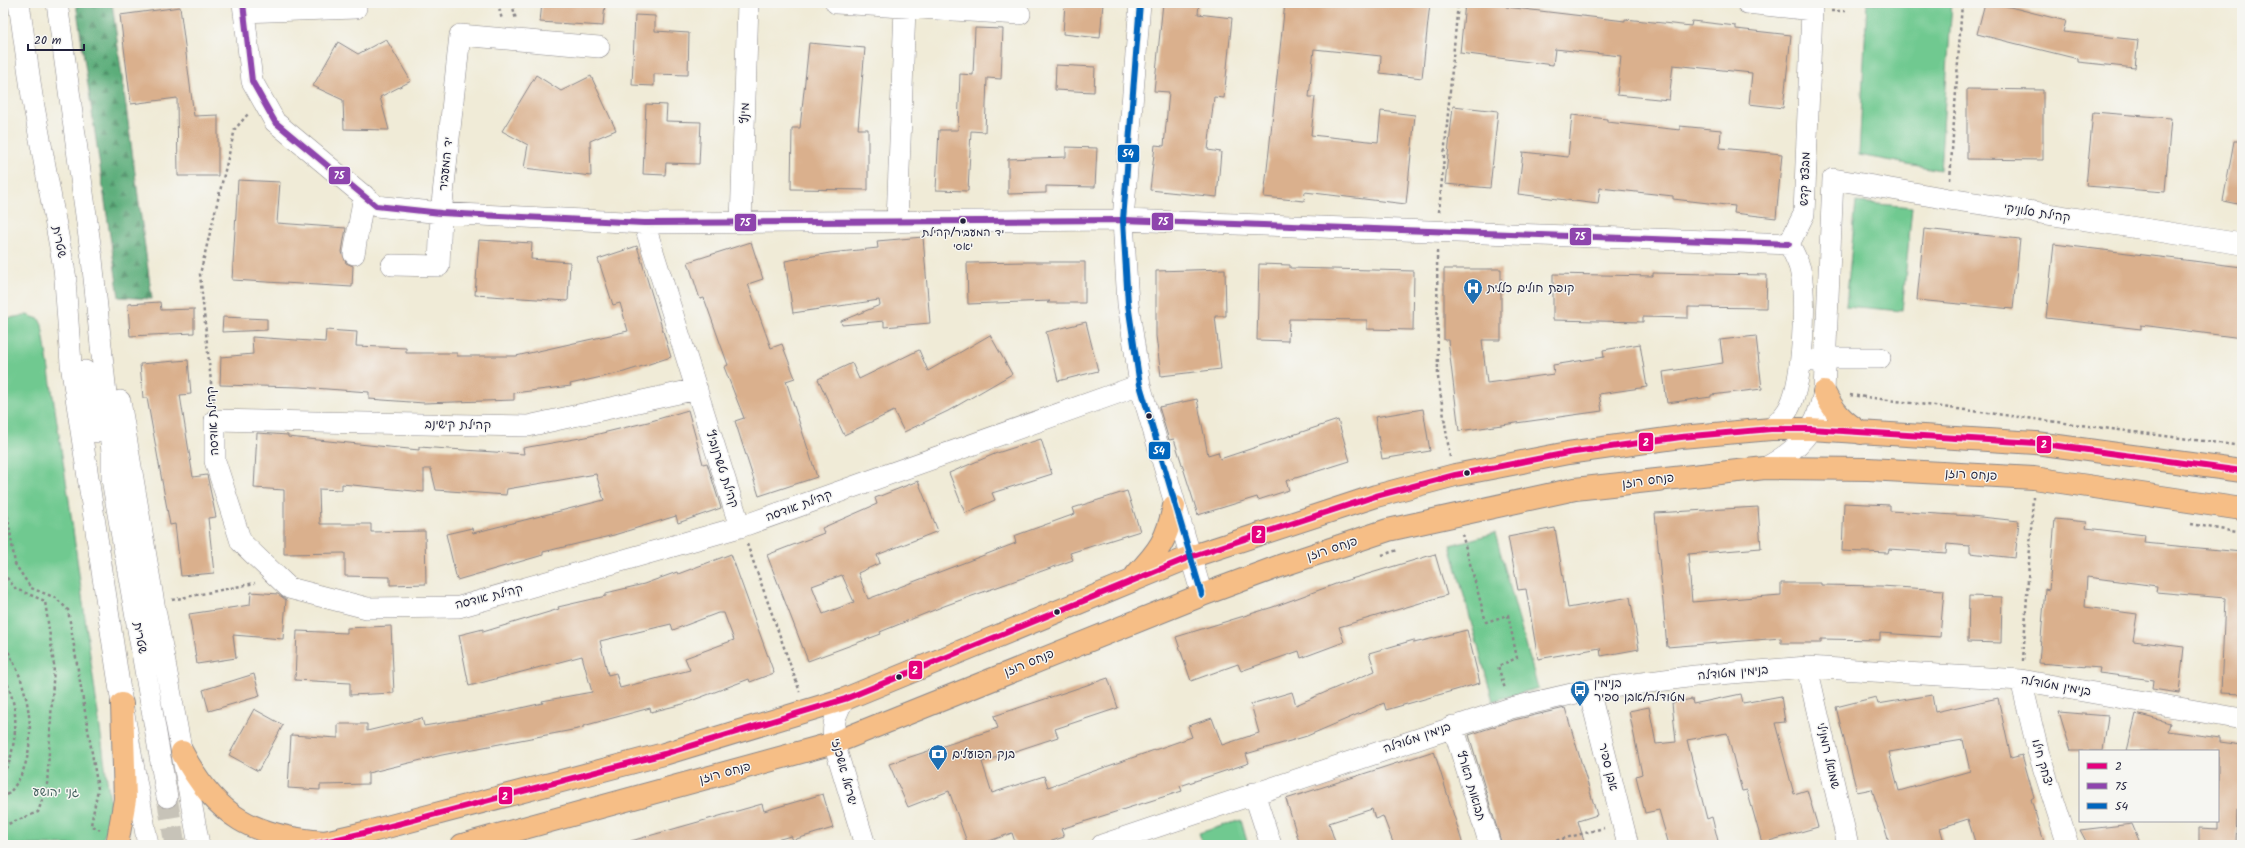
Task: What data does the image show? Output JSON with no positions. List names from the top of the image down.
{
  "streets": {
    "main road": ["פנחס רוזן"],
    "street": [
      "מינץ",
      "יד המעביר",
      "מבצע קדש",
      "קהילת סלוניקי",
      "שטרית",
      "קהילת אודסה",
      "קהילת קישינב",
      "קהילת טשרנוביץ",
      "בנימין מטודלה",
      "שמואל רומנילי",
      "יצחק חילו",
      "אבן ספיר",
      "ישראל אשכנזי",
      "תבואות הארץ"
    ]
  },
  "crossings": [
    ["קהילת אודסה", "קהילת קישינב"],
    ["קהילת אודסה", "קהילת טשרנוביץ"],
    ["קהילת קישינב", "קהילת טשרנוביץ"],
    ["פנחס רוזן", "ישראל אשכנזי"],
    ["בנימין מטודלה", "שמואל רומנילי"],
    ["בנימין מטודלה", "יצחק חילו"],
    ["בנימין מטודלה", "אבן ספיר"],
    ["בנימין מטודלה", "תבואות הארץ"]
  ],
  "parks": ["גני יהושע"],
  "places": {
    "other": ["יד המעביר/קהילת יאסי"],
    "hospital": ["קופת חולים כללית"],
    "bus stop": ["בנימין מטודלה/אבן ספיר"],
    "bank": ["בנק הפועלים"]
  },
  "lines": ["transit line 75", "transit line 54", "transit line 2"],
  "legend": ["2", "75", "54"],
  "scale_bar": "20 m"
}
